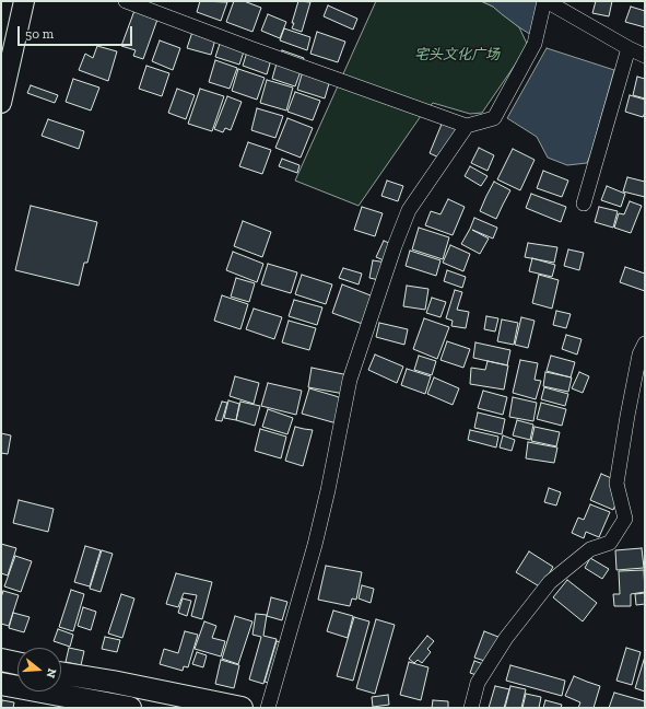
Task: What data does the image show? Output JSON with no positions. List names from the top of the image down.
{
  "parks": ["宅头文化广场"],
  "scale_bar": "50 m",
  "north": "right"
}
